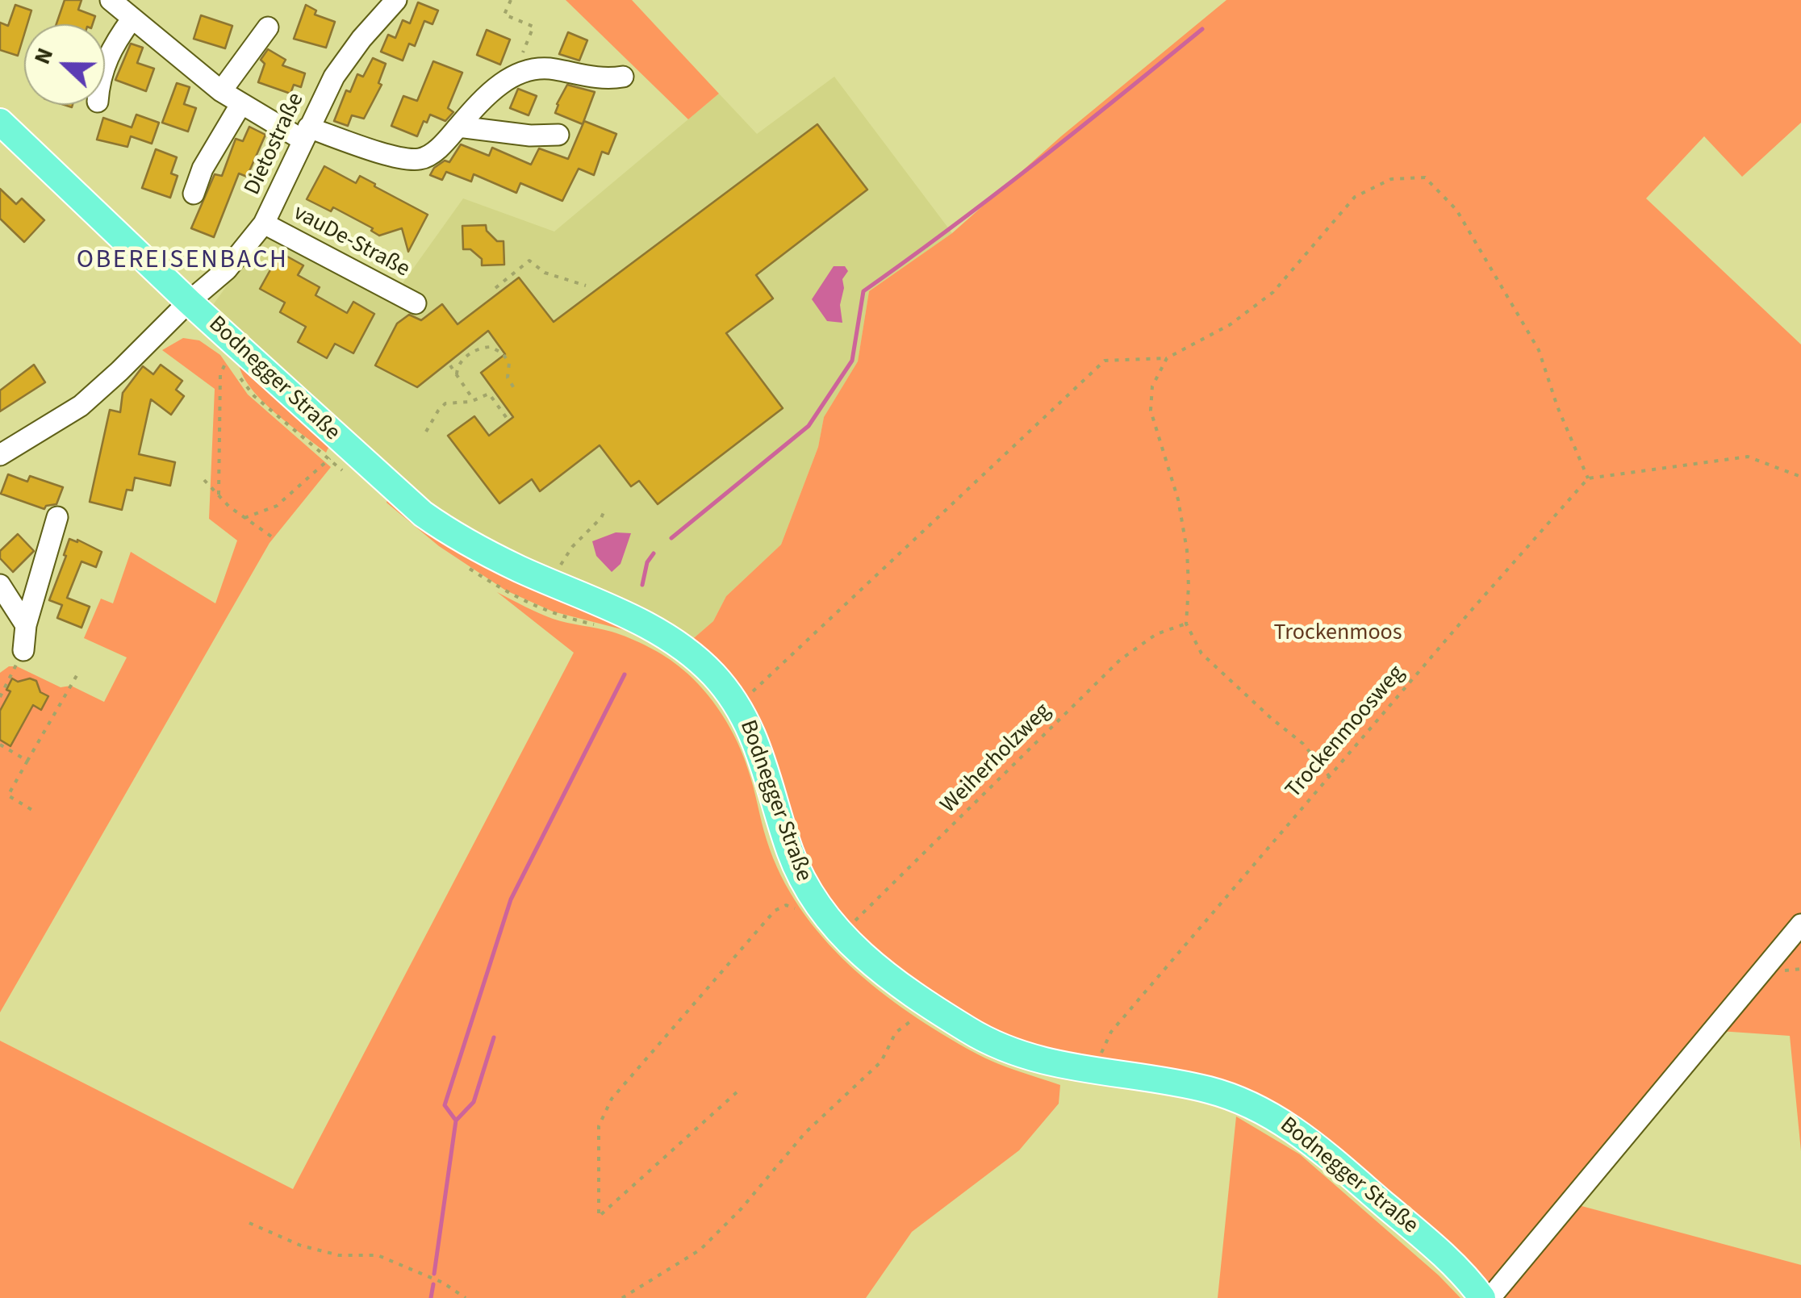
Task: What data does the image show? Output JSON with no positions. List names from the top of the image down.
{
  "streets": {
    "main road": ["Bodnegger Straße"],
    "street": ["Dietostraße", "vauDe-Straße"],
    "path": ["Trockenmoosweg", "Weiherholzweg"]
  },
  "crossings": [
    ["Dietostraße", "vauDe-Straße"],
    ["Dietostraße", "Bodnegger Straße"],
    ["Bodnegger Straße", "Trockenmoosweg"],
    ["Bodnegger Straße", "Weiherholzweg"]
  ],
  "districts": ["OBEREISENBACH"],
  "parks": ["Trockenmoos"],
  "north": "left"
}
